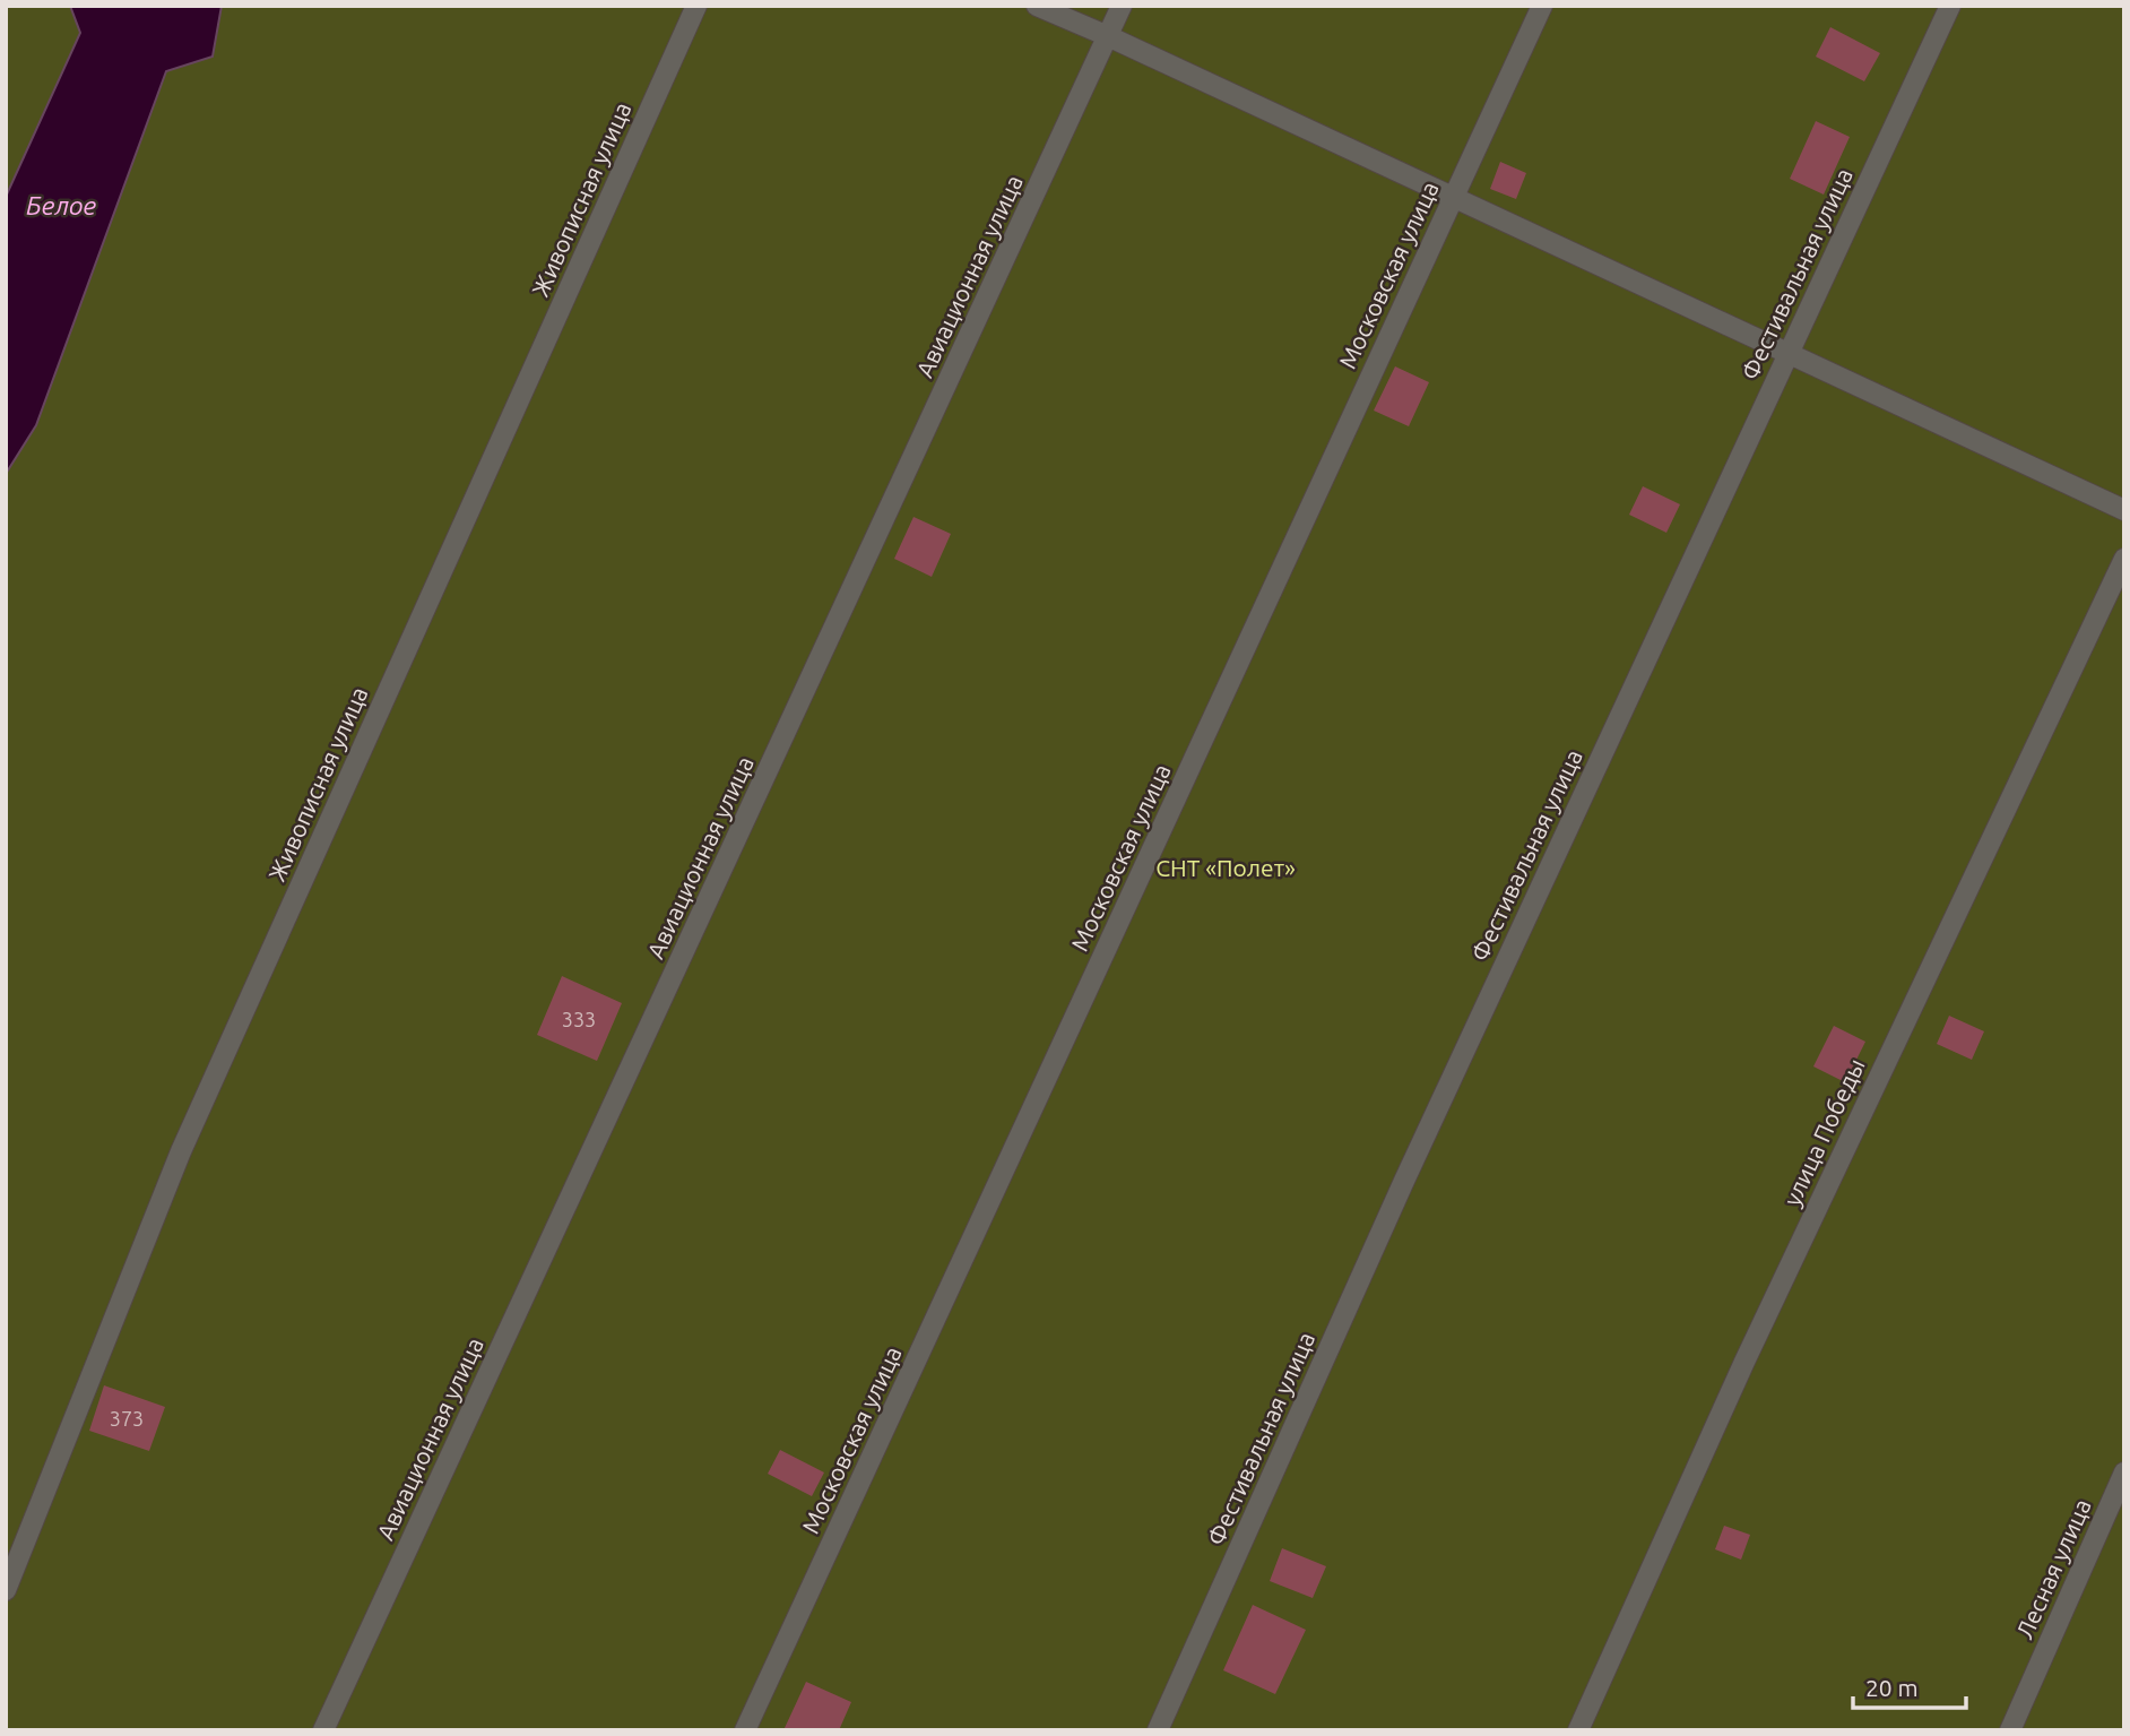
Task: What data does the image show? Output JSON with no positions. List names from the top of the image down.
{
  "streets": {
    "street": [
      "Живописная улица",
      "Фестивальная улица",
      "Московская улица",
      "Авиационная улица",
      "улица Победы",
      "Лесная улица"
    ]
  },
  "water": ["Белое"],
  "parks": ["СНТ «Полет»"],
  "house_numbers": ["333", "373"],
  "scale_bar": "20 m"
}
